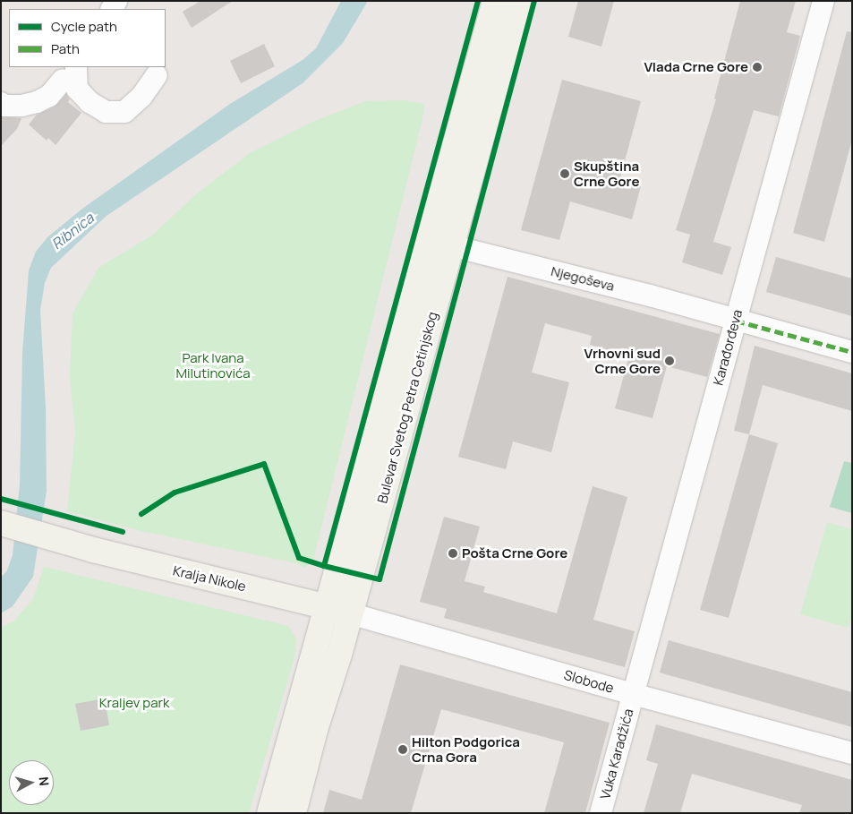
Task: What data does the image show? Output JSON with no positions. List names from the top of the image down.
{
  "streets": {
    "main road": ["Bulevar Svetog Petra Cetinjskog", "Kralja Nikole", "Slobode"],
    "street": ["Njegoševa", "Karađorđeva", "Vuka Karadžića"]
  },
  "crossings": [
    ["Njegoševa", "Karađorđeva"],
    ["Njegoševa", "Bulevar Svetog Petra Cetinjskog"],
    ["Karađorđeva", "Slobode"],
    ["Karađorđeva", "Vuka Karadžića"],
    ["Bulevar Svetog Petra Cetinjskog", "Kralja Nikole"],
    ["Bulevar Svetog Petra Cetinjskog", "Slobode"],
    ["Kralja Nikole", "Slobode"],
    ["Slobode", "Vuka Karadžića"]
  ],
  "water": ["Ribnica"],
  "parks": ["Park Ivana Milutinovića", "Kraljev park"],
  "places": [
    "Vlada Crne Gore",
    "Skupština Crne Gore",
    "Vrhovni sud Crne Gore",
    "Pošta Crne Gore",
    "Hilton Podgorica Crna Gora"
  ],
  "legend": ["Cycle path", "Path"],
  "north": "right"
}
